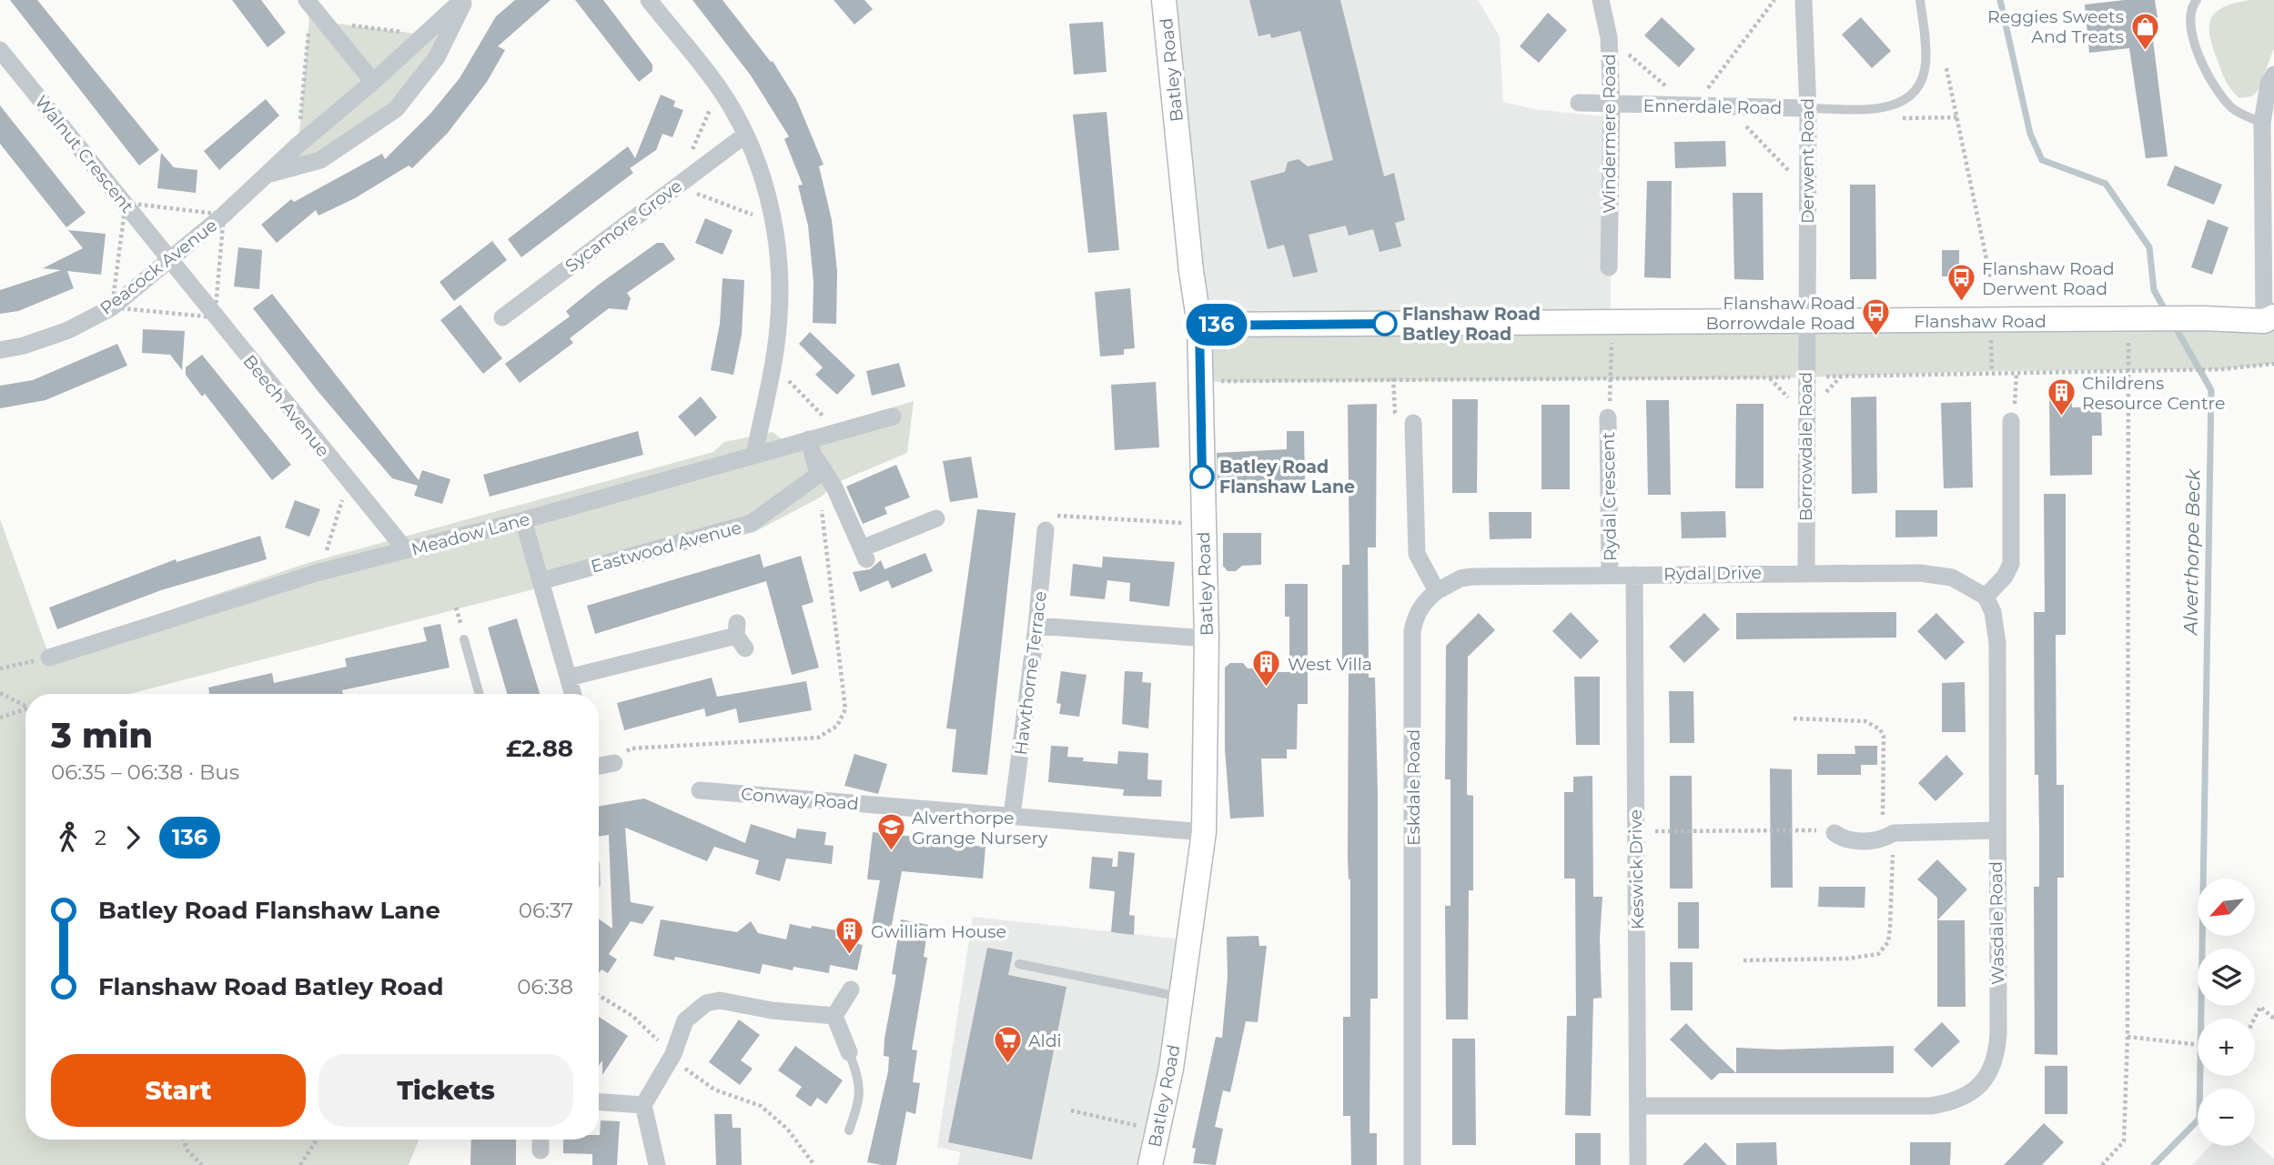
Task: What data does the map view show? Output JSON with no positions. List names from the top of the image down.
{
  "streets": {
    "street": [
      "Batley Road",
      "Ennerdale Road",
      "Windermere Road",
      "Walnut Crescent",
      "Derwent Road",
      "Sycamore Grove",
      "Peacock Avenue",
      "Flanshaw Road",
      "Beech Avenue",
      "Borrowdale Road",
      "Rydal Crescent",
      "Meadow Lane",
      "Eastwood Avenue",
      "Rydal Drive",
      "Hawthorne Terrace",
      "Eskdale Road",
      "Conway Road",
      "Keswick Drive",
      "Wasdale Road"
    ]
  },
  "crossings": [
    ["Batley Road", "Flanshaw Road"],
    ["Batley Road", "Conway Road"],
    ["Ennerdale Road", "Windermere Road"],
    ["Ennerdale Road", "Derwent Road"],
    ["Walnut Crescent", "Peacock Avenue"],
    ["Walnut Crescent", "Beech Avenue"],
    ["Derwent Road", "Flanshaw Road"],
    ["Derwent Road", "Borrowdale Road"],
    ["Peacock Avenue", "Beech Avenue"],
    ["Flanshaw Road", "Borrowdale Road"],
    ["Beech Avenue", "Meadow Lane"],
    ["Borrowdale Road", "Rydal Drive"],
    ["Rydal Crescent", "Rydal Drive"],
    ["Rydal Drive", "Eskdale Road"],
    ["Rydal Drive", "Keswick Drive"],
    ["Rydal Drive", "Wasdale Road"],
    ["Hawthorne Terrace", "Conway Road"],
    ["Keswick Drive", "Wasdale Road"]
  ],
  "water": ["Alverthorpe Beck"],
  "places": {
    "shop": ["Reggies Sweets And Treats"],
    "bus stop": ["Flanshaw Road Derwent Road", "Flanshaw Road Borrowdale Road"],
    "other": ["Flanshaw Road Batley Road", "Batley Road Flanshaw Lane"],
    "building": ["Childrens Resource Centre", "West Villa", "Gwilliam House"],
    "school or university": ["Alverthorpe Grange Nursery"],
    "supermarket": ["Aldi"]
  },
  "lines": ["bus line 136"],
  "north": "bottom left",
  "page": {
    "on_map": "136",
    "heading": ["3 min", "06:35 – 06:38 · Bus", "£2.88"],
    "legs": ["2", "136"],
    "list": [
      {
        "name": "Batley Road Flanshaw Lane",
        "value": "06:37"
      },
      {
        "name": "Flanshaw Road Batley Road",
        "value": "06:38"
      }
    ],
    "map_buttons": ["+", "−"],
    "buttons": ["Start", "Tickets"]
  }
}
